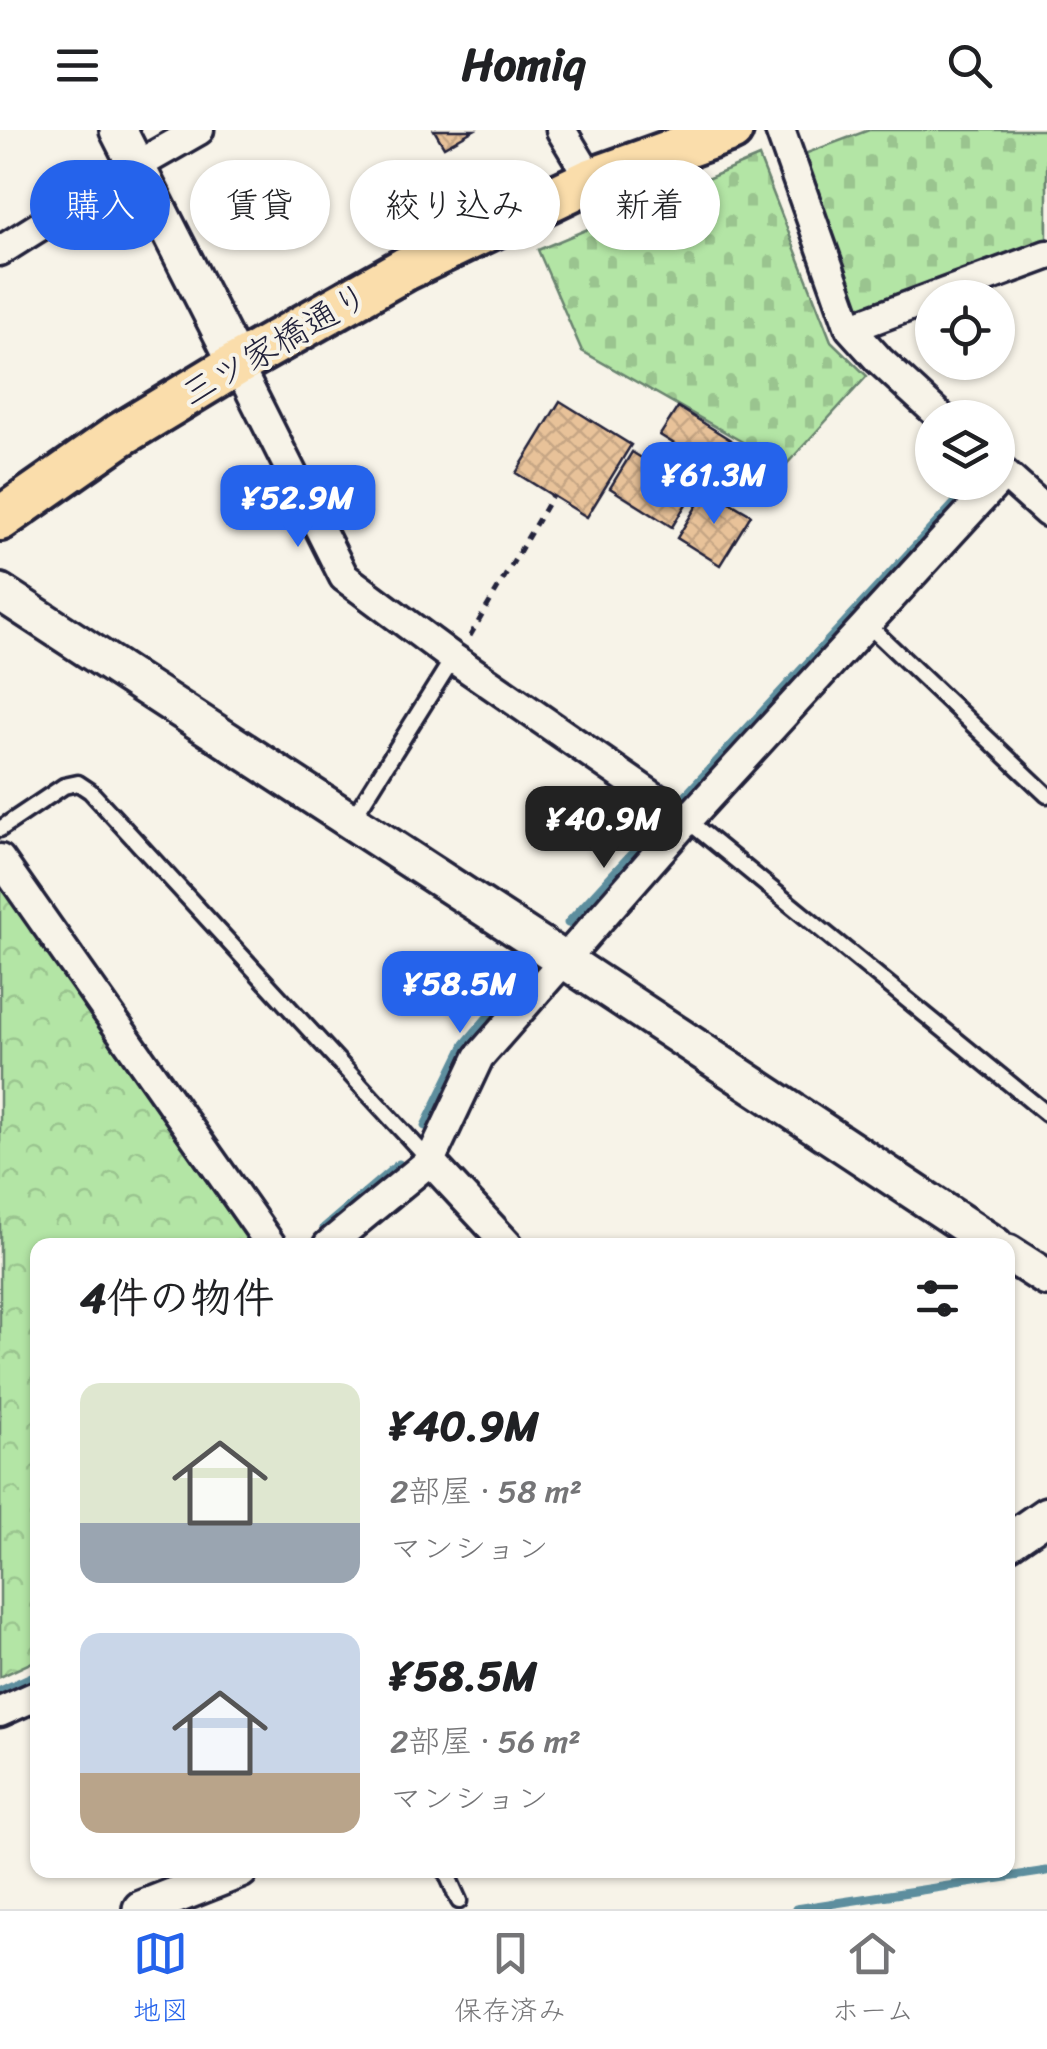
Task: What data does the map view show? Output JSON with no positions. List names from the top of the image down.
{
  "streets": {
    "main road": ["三ツ家橋通り"]
  },
  "page": {
    "header": "Homiq",
    "chip": [
      "購入",
      "賃貸",
      "絞り込み",
      "新着"
    ],
    "price": [
      "¥61.3M",
      "¥52.9M",
      "¥40.9M",
      "¥58.5M"
    ],
    "heading": "4件の物件",
    "list": [
      {
        "name": "¥40.9M",
        "note": "2部屋 · 58 m² · マンション"
      },
      {
        "name": "¥58.5M",
        "note": "2部屋 · 56 m² · マンション"
      }
    ],
    "tabs": ["地図", "保存済み", "ホーム"]
  }
}
